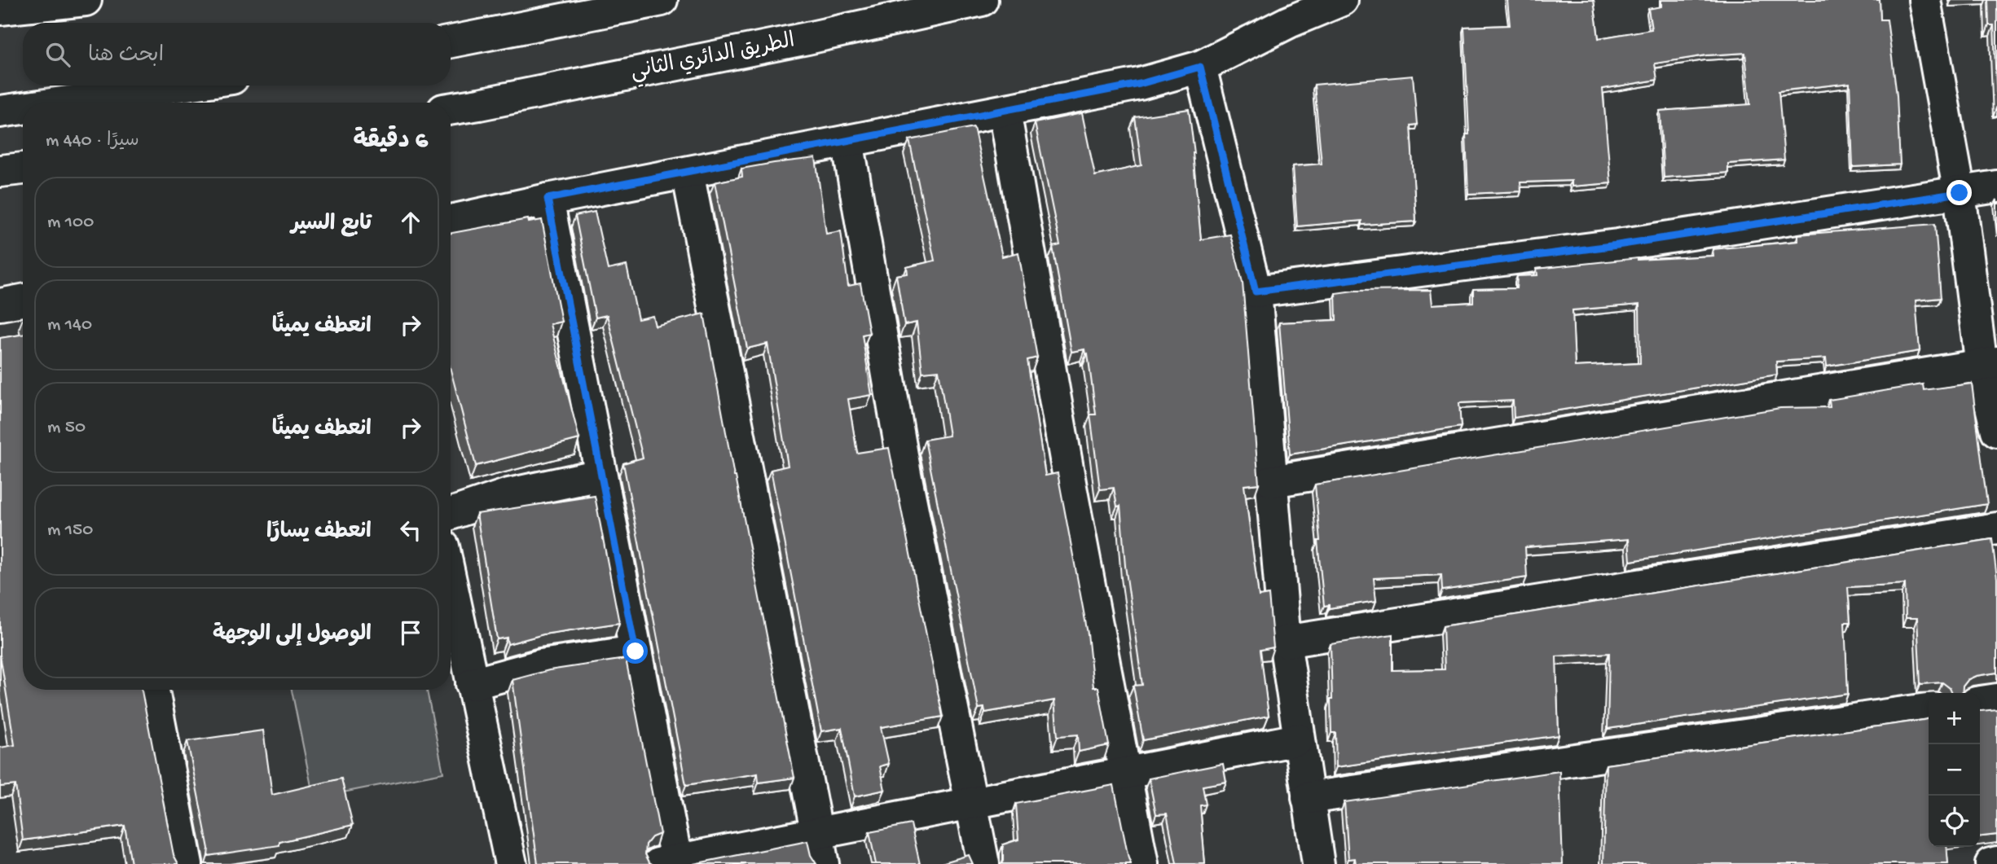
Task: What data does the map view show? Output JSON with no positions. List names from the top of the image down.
{
  "streets": {
    "main road": ["الطريق الدائري الثاني"]
  },
  "page": {
    "search": "ابحث هنا",
    "heading": ["6 دقيقة", "سيرًا · 440 m"],
    "list": [
      ["تابع السير", "100 m"],
      ["انعطف يمينًا", "140 m"],
      ["انعطف يمينًا", "50 m"],
      ["انعطف يسارًا", "150 m"],
      "الوصول إلى الوجهة"
    ],
    "map_buttons": ["+", "−"]
  }
}
